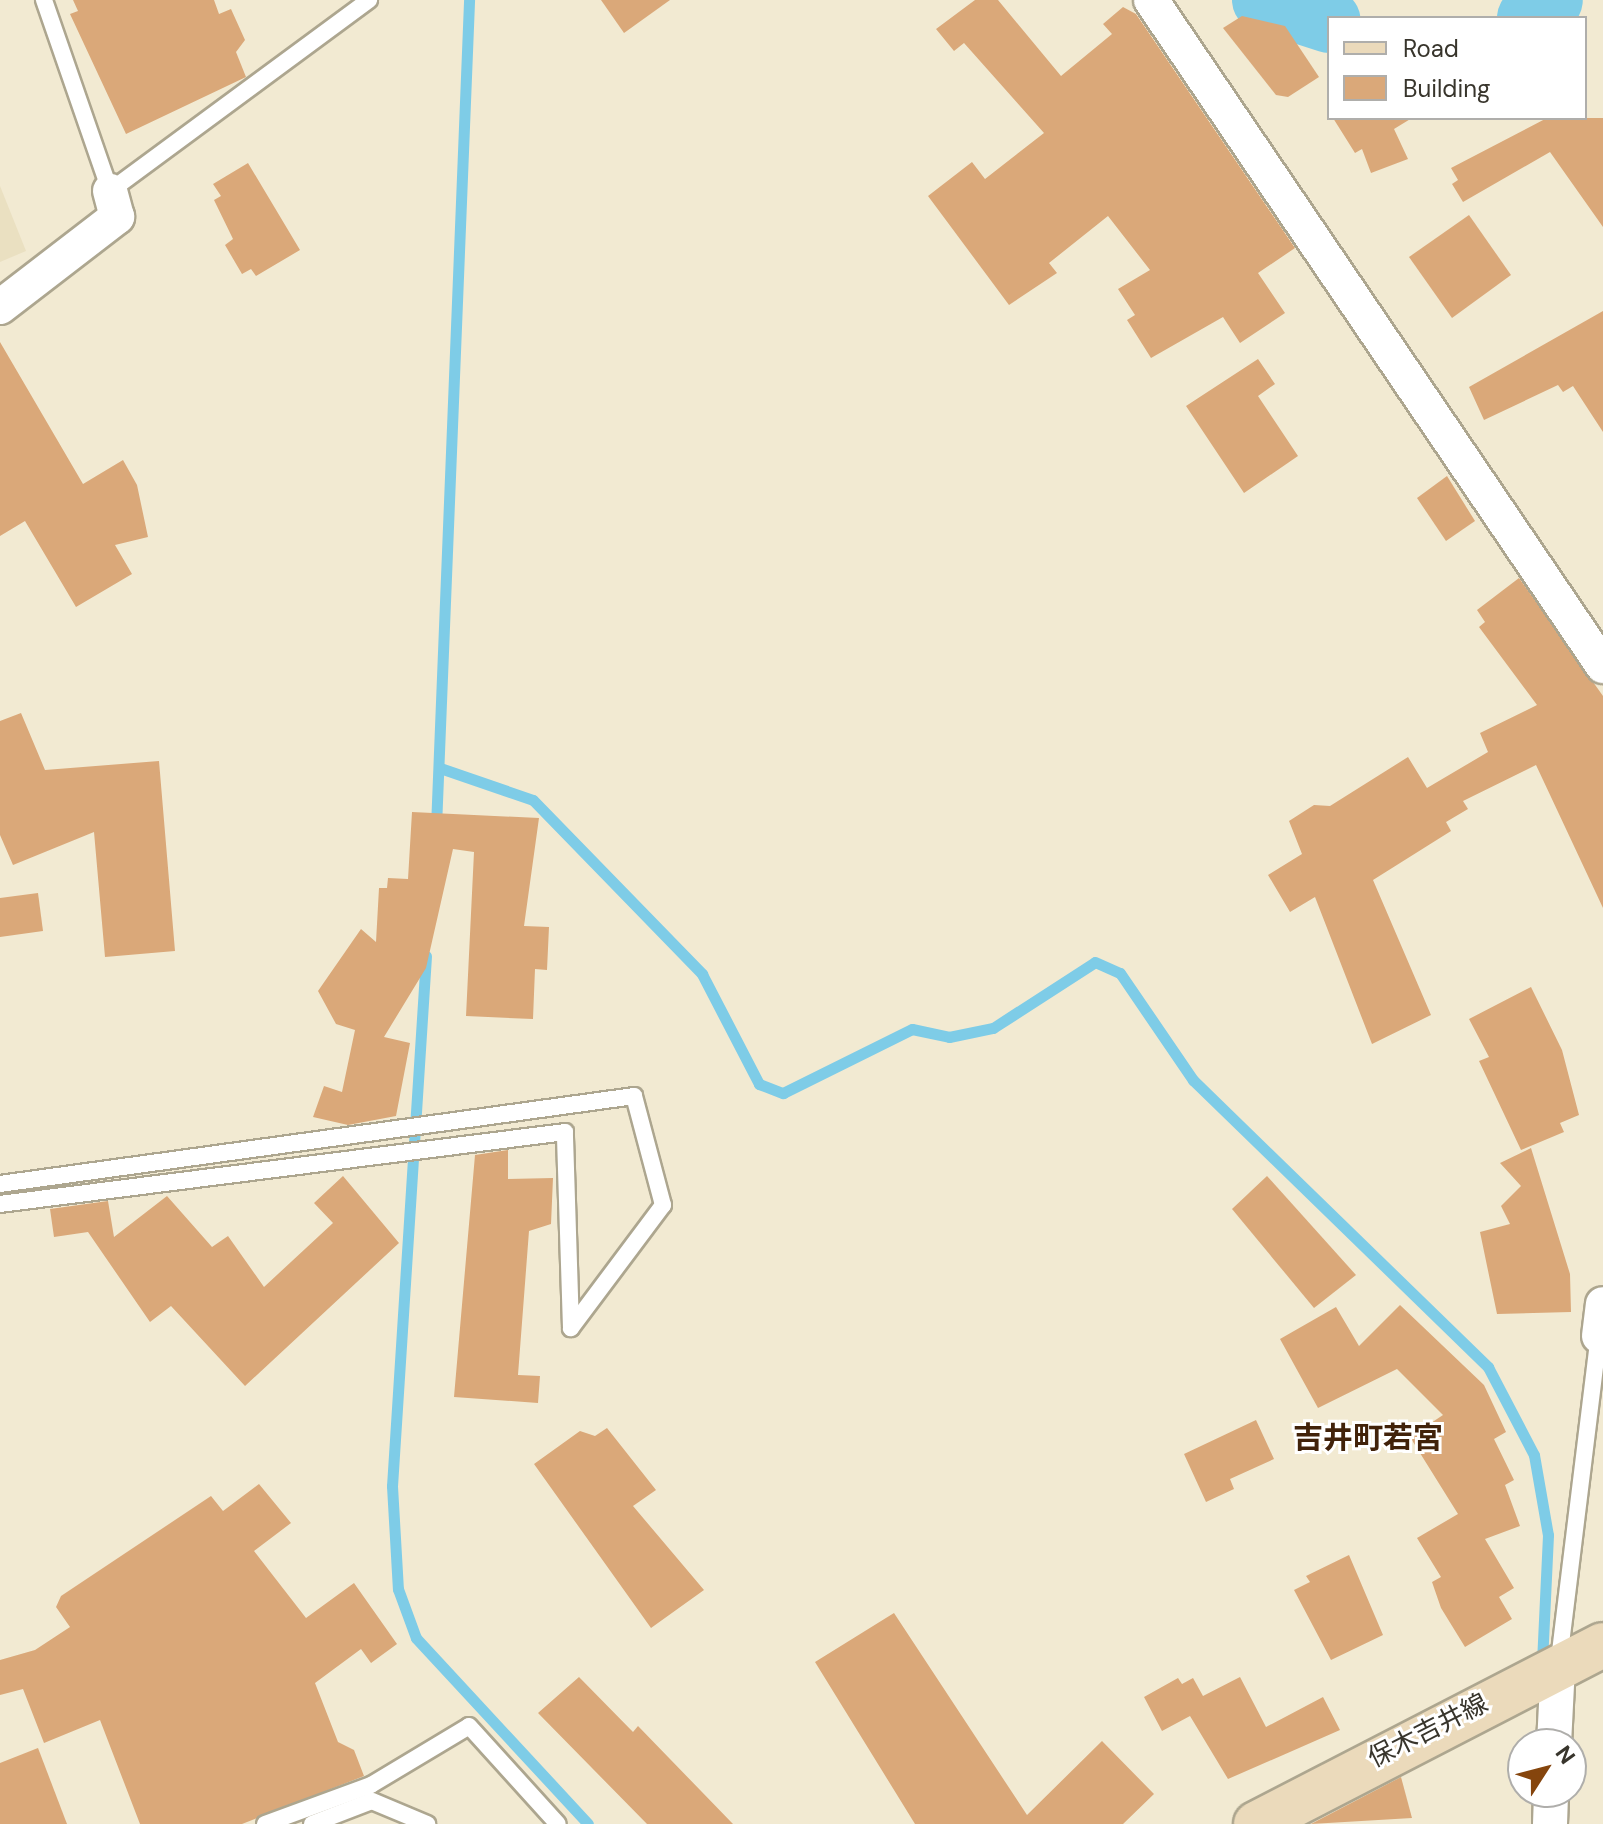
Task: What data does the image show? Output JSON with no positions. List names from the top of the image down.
{
  "streets": {
    "main road": ["保木吉井線"]
  },
  "districts": ["吉井町若宮"],
  "legend": ["Road", "Building"],
  "north": "top right"
}
